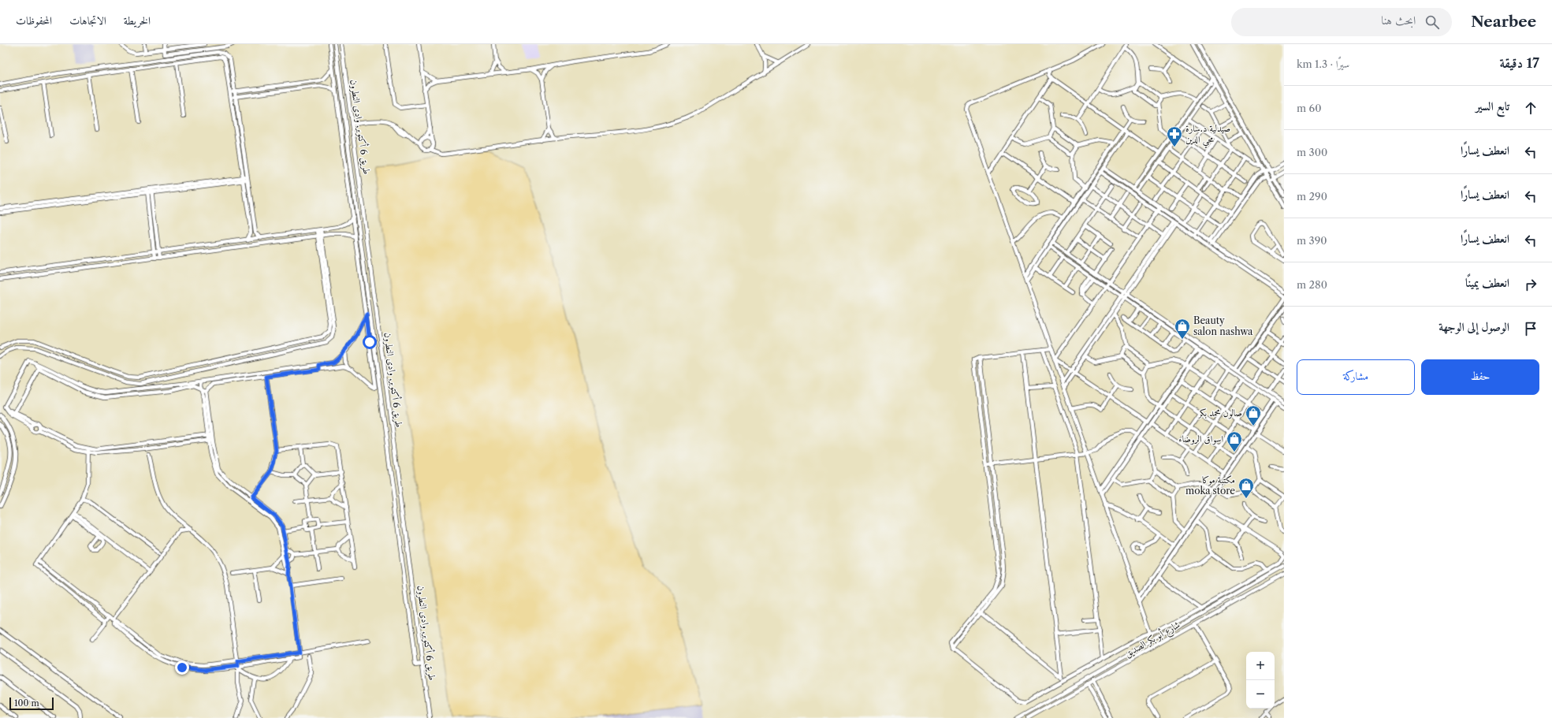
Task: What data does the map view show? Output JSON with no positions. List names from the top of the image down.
{
  "streets": {
    "street": ["طريق 6 أكتوبر, وادى النطرون", "شارع أبو بكر الصديق"]
  },
  "places": {
    "pharmacy": ["صيدلية د.سارة محي الدين"],
    "shop": [
      "Beauty salon nashwa",
      "صالون محمد بكر",
      "اسواق الروضاء",
      "مكتبة موكا moka store"
    ]
  },
  "scale_bar": "100 m",
  "page": {
    "header": "Nearbee",
    "search": "ابحث هنا",
    "nav": ["الخريطة", "الاتجاهات", "المحفوظات"],
    "heading": ["17 دقيقة", "سيرًا · 1.3 km"],
    "list": [
      ["تابع السير", "60 m"],
      ["انعطف يسارًا", "300 m"],
      ["انعطف يسارًا", "290 m"],
      ["انعطف يسارًا", "390 m"],
      ["انعطف يمينًا", "280 m"],
      "الوصول إلى الوجهة"
    ],
    "buttons": ["حفظ", "مشاركة"],
    "map_buttons": ["+", "−"],
    "scale": "100 m"
  }
}
